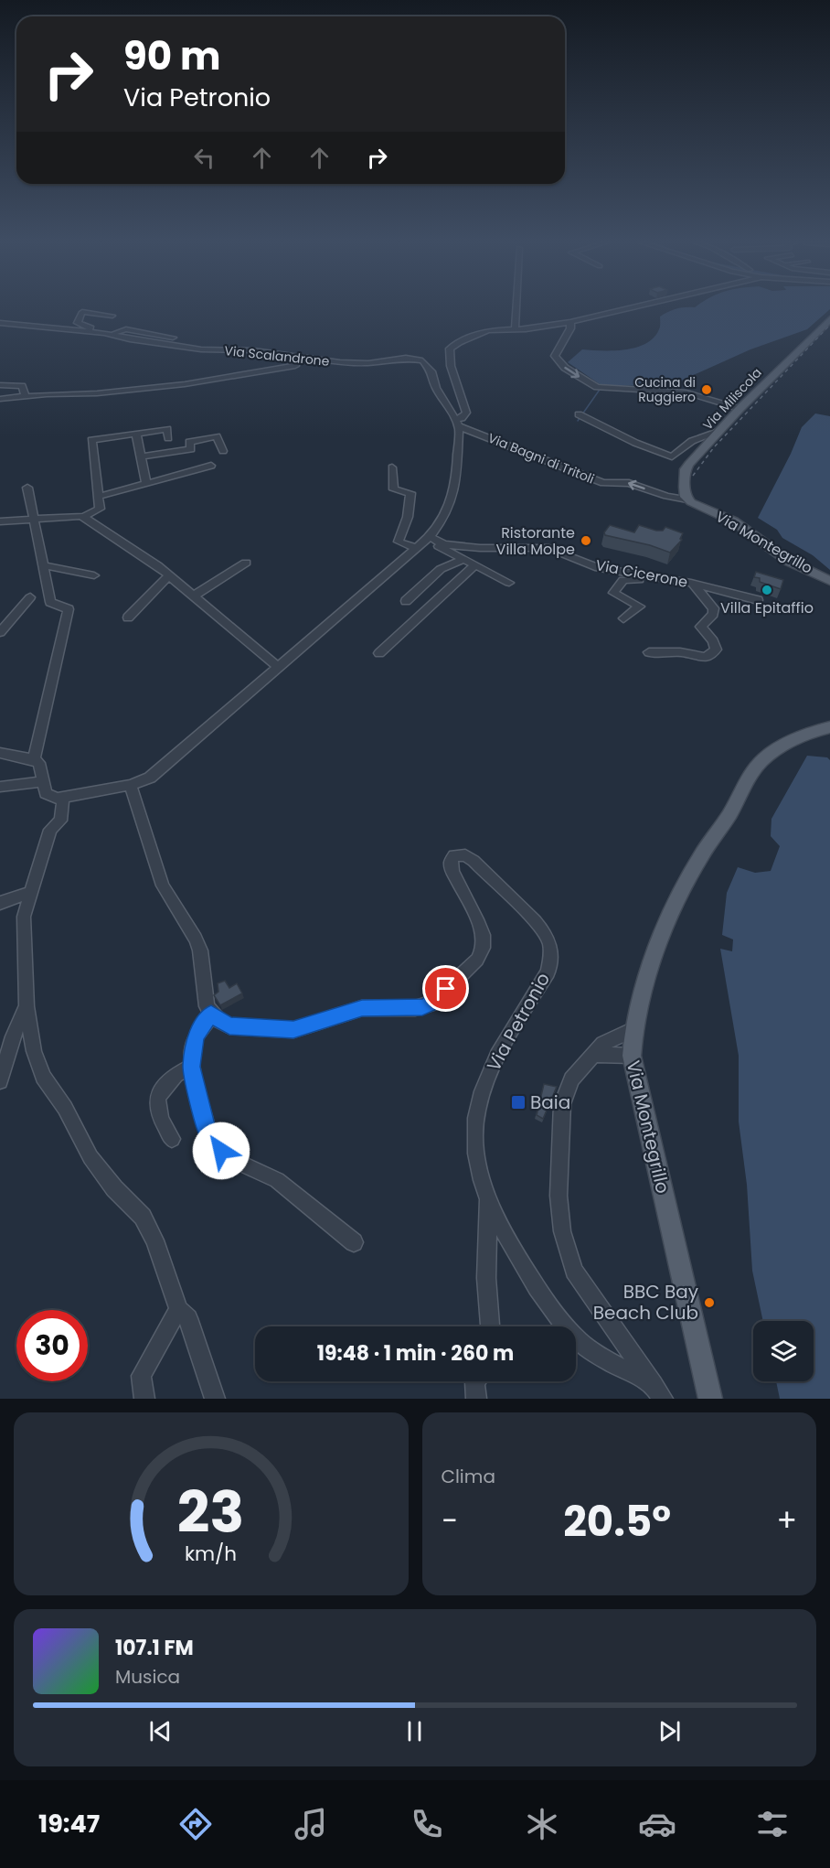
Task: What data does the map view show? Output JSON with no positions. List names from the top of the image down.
{
  "streets": {
    "main road": ["Via Miliscola", "Via Montegrillo"],
    "street": [
      "Via Scalandrone",
      "Via Bagni di Tritoli",
      "Via Cicerone",
      "Via Petronio"
    ]
  },
  "crossings": [
    ["Via Scalandrone", "Via Bagni di Tritoli"],
    ["Via Miliscola", "Via Bagni di Tritoli"],
    ["Via Miliscola", "Via Montegrillo"],
    ["Via Bagni di Tritoli", "Via Montegrillo"]
  ],
  "places": {
    "other": [
      "Cucina di Ruggiero",
      "Ristorante Villa Molpe",
      "Villa Epitaffio",
      "BBC Bay Beach Club"
    ],
    "transit": ["Baia"]
  },
  "page": {
    "turn": ["90 m", "Via Petronio"],
    "limit": "30",
    "trip": "19:48 · 1 min · 260 m",
    "tile": "Clima",
    "heat": ["−", "20.5°", "+"],
    "song": ["107.1 FM", "Musica"],
    "tabs": "19:47",
    "gauge": ["23", "km/h"]
  }
}
